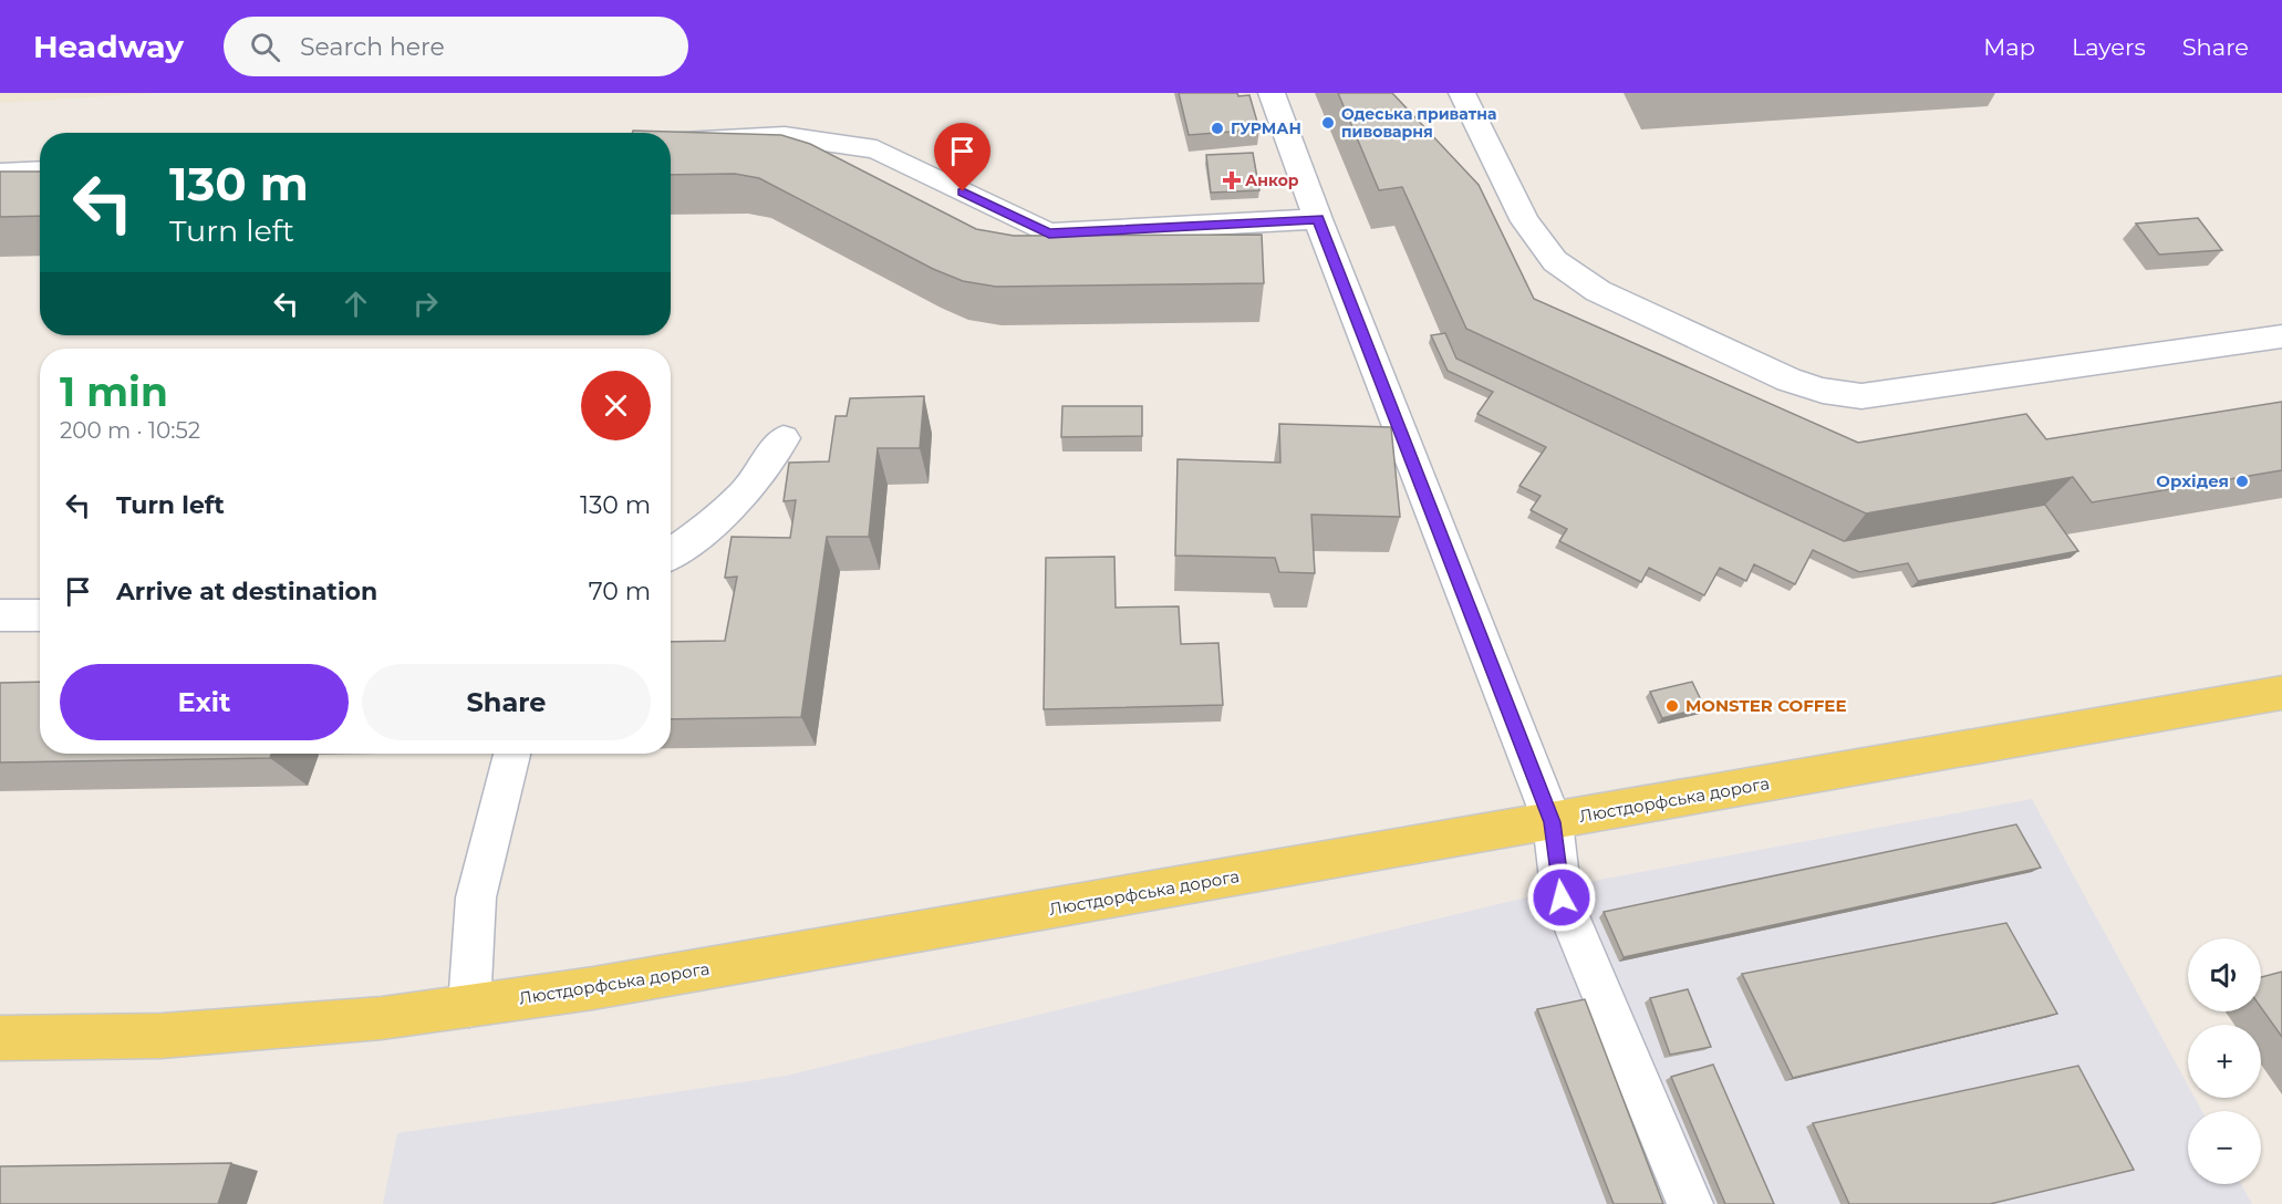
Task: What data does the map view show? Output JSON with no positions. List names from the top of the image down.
{
  "streets": {
    "main road": ["Люстдорфська дорога"]
  },
  "places": {
    "other": [
      "Одеська приватна пивоварня",
      "ГУРМАН",
      "Орхідея",
      "MONSTER COFFEE"
    ],
    "health": ["Анкор"]
  },
  "page": {
    "header": "Headway",
    "search": "Search here",
    "nav": ["Map", "Layers", "Share"],
    "turn": ["130 m", "Turn left"],
    "heading": ["1 min", "200 m · 10:52"],
    "list": [
      {
        "name": "Turn left",
        "value": "130 m"
      },
      {
        "name": "Arrive at destination",
        "value": "70 m"
      }
    ],
    "buttons": ["Exit", "Share"],
    "map_buttons": ["+", "−"]
  }
}
